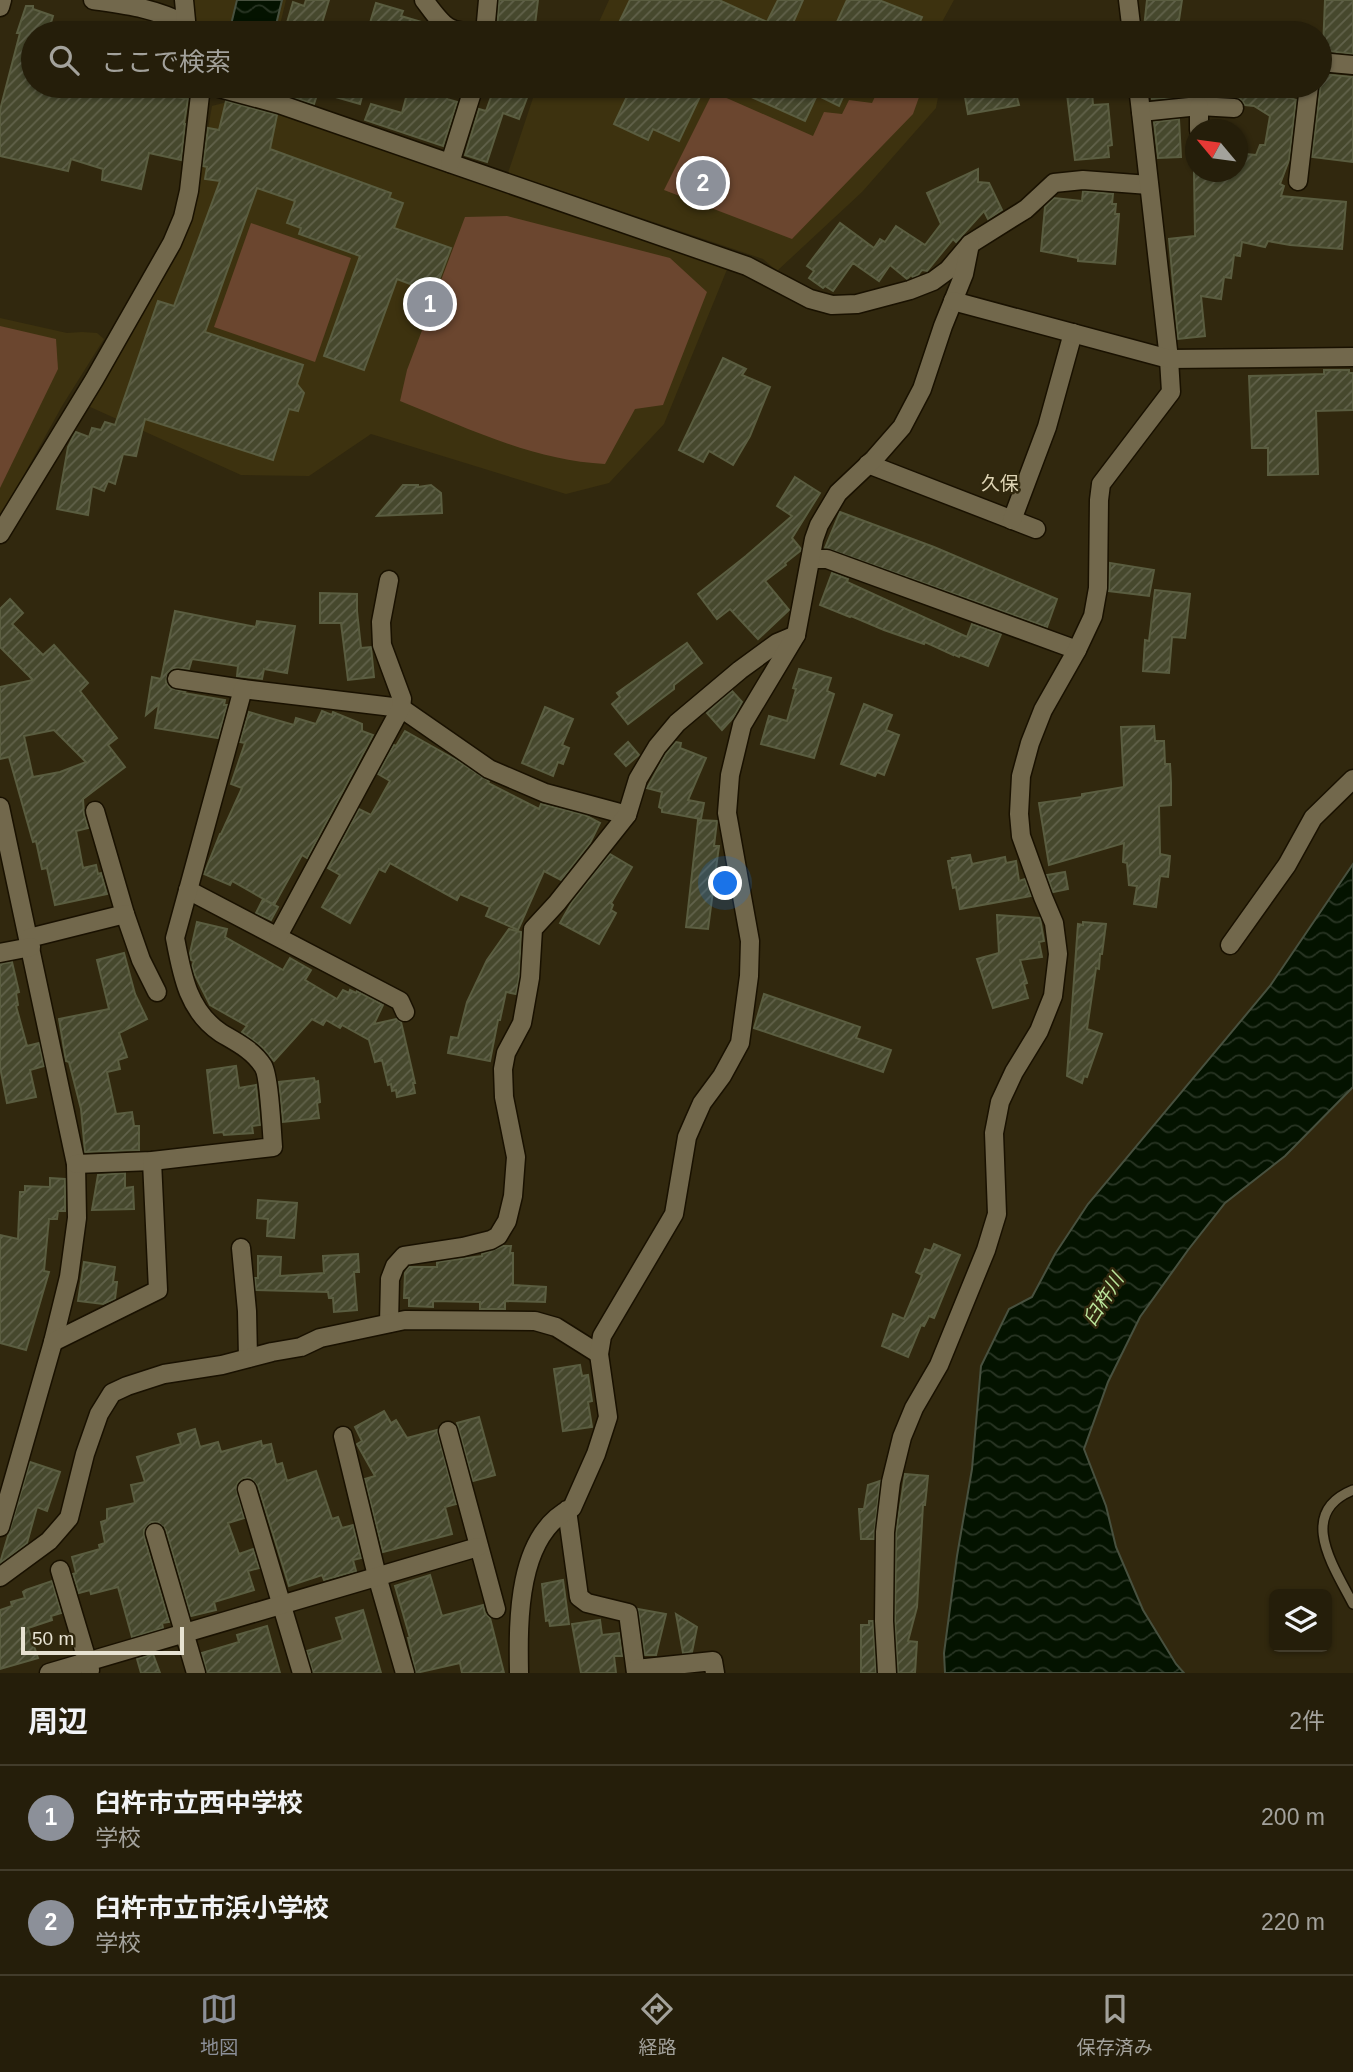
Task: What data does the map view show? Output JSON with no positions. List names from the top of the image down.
{
  "districts": ["久保"],
  "water": ["臼杵川"],
  "scale_bar": "50 m",
  "north": "top left",
  "page": {
    "search": "ここで検索",
    "pins": ["2", "1"],
    "scale": "50 m",
    "heading": ["周辺", "2件"],
    "list": [
      {
        "mark": "1",
        "name": "臼杵市立西中学校",
        "note": "学校",
        "value": "200 m"
      },
      {
        "mark": "2",
        "name": "臼杵市立市浜小学校",
        "note": "学校",
        "value": "220 m"
      }
    ],
    "nav": ["地図", "経路", "保存済み"]
  }
}
